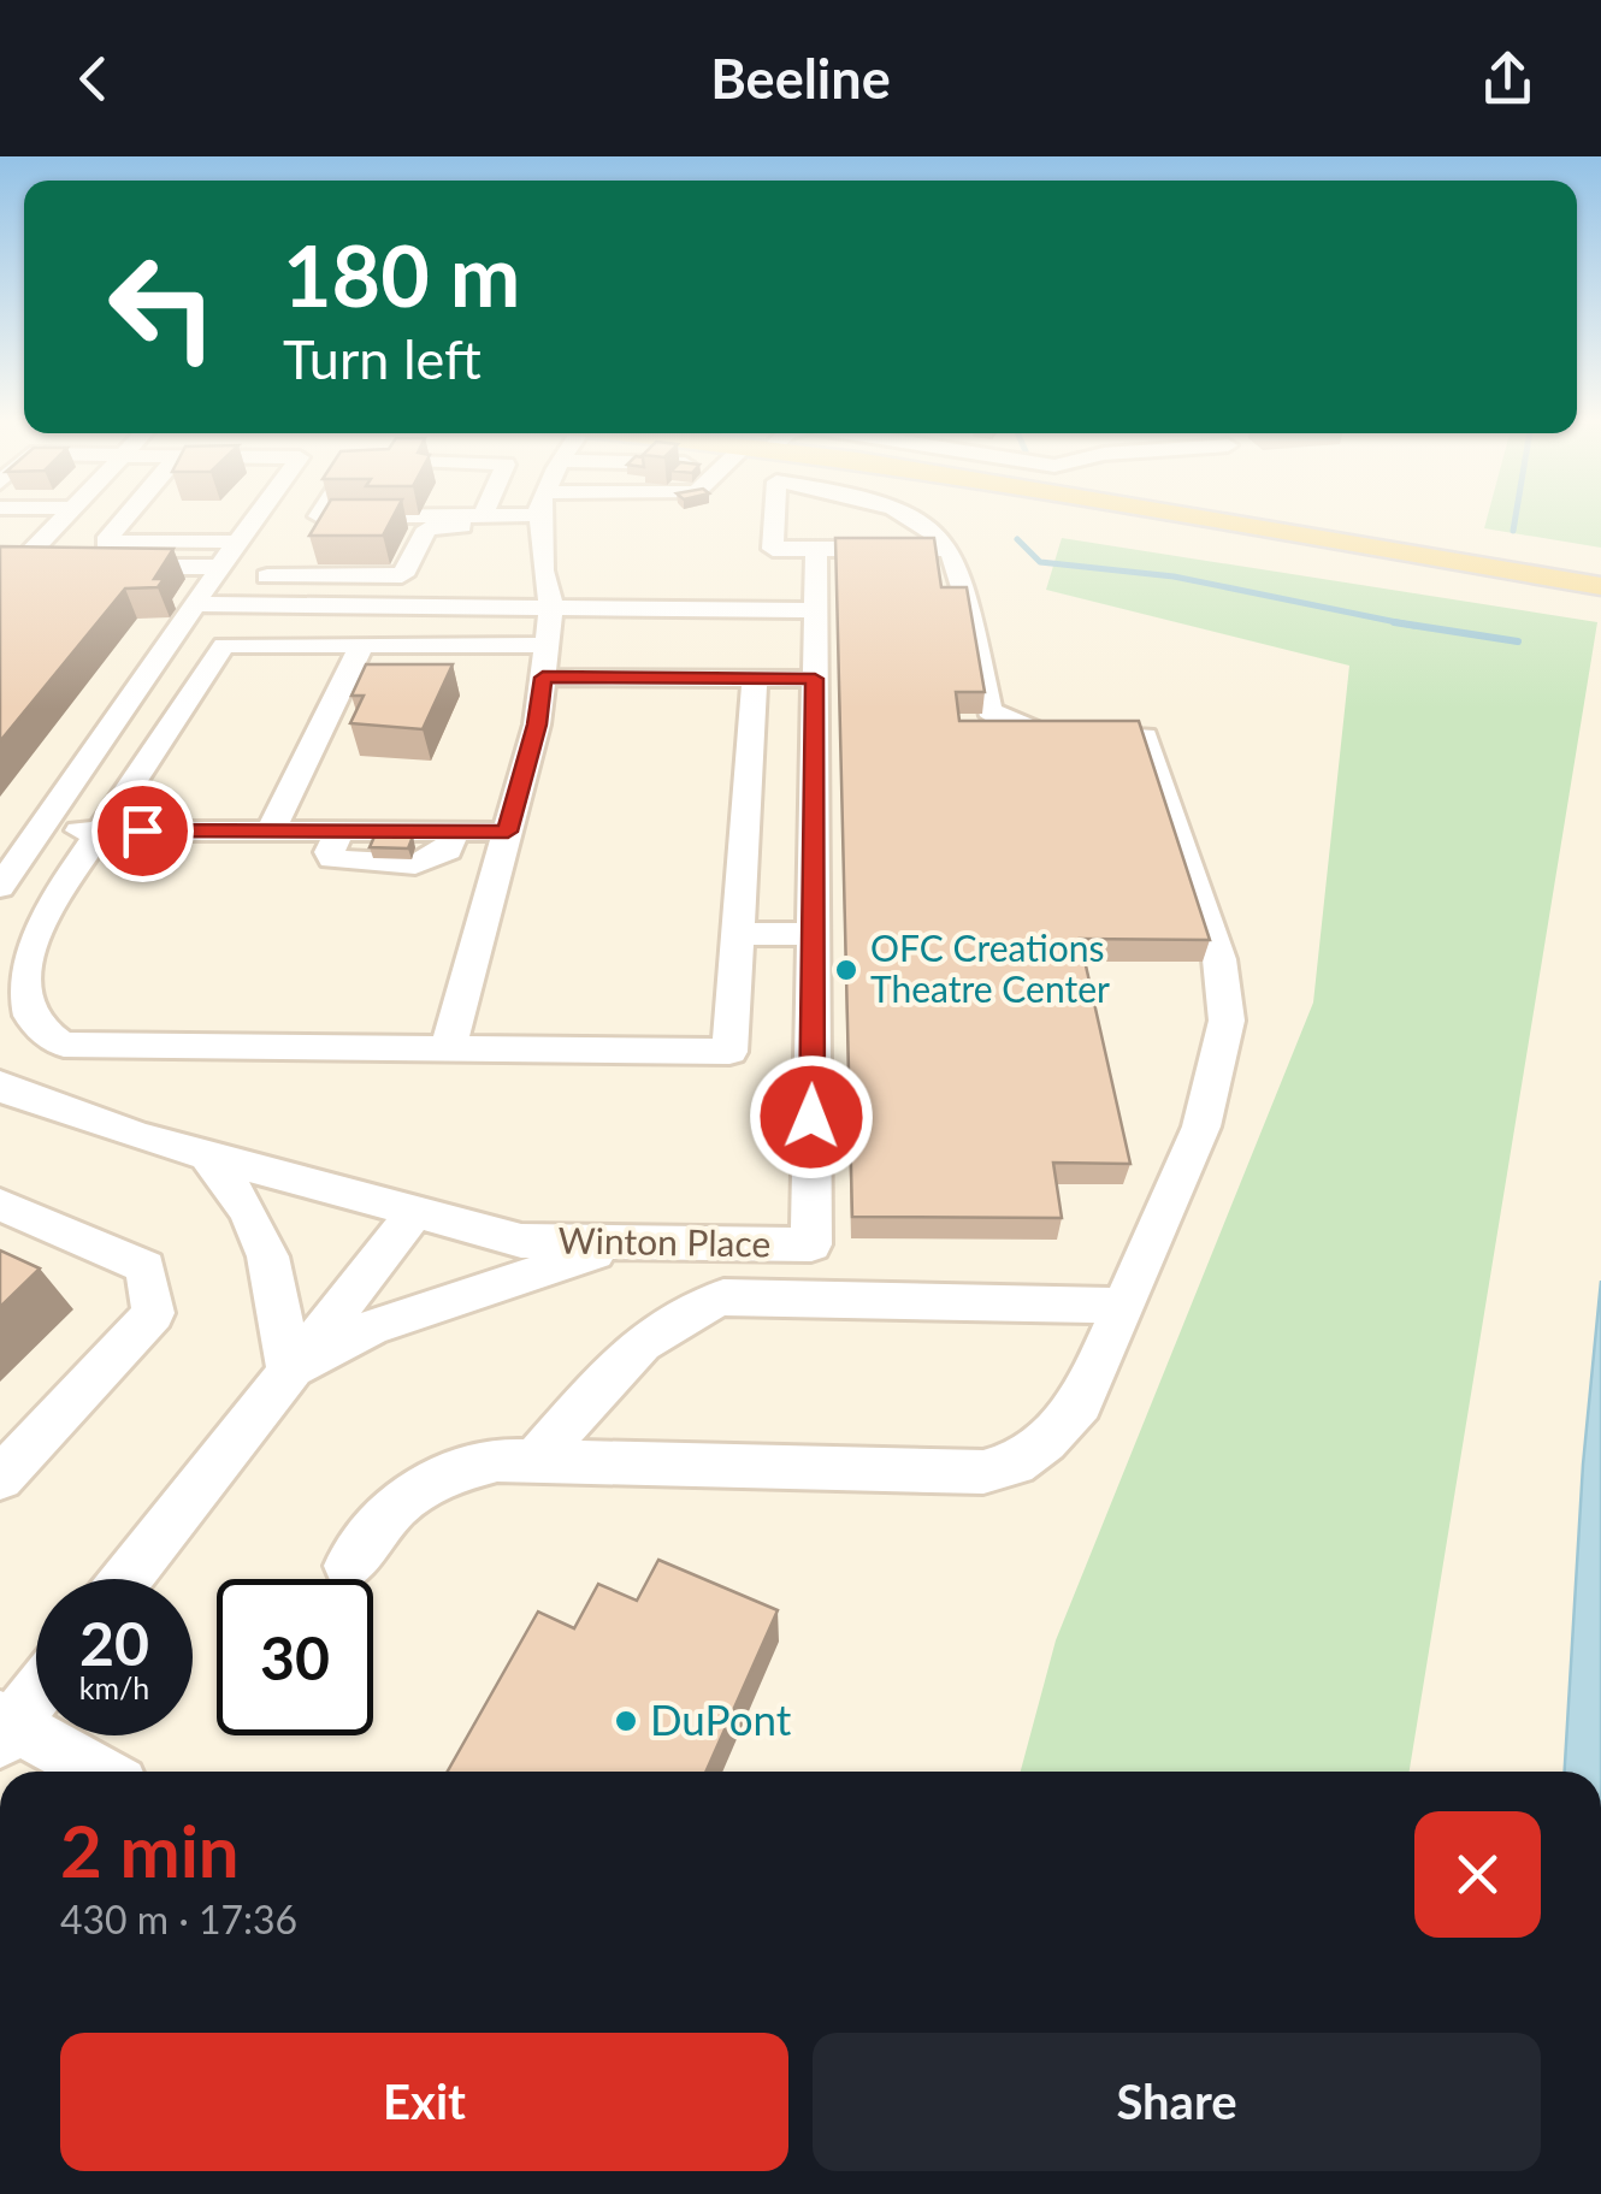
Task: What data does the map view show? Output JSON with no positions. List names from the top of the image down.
{
  "streets": {
    "street": ["Winton Place"]
  },
  "places": ["OFC Creations Theatre Center", "DuPont"],
  "page": {
    "header": "Beeline",
    "turn": ["180 m", "Turn left"],
    "speed": "20 km/h",
    "limit": "30",
    "heading": ["2 min", "430 m · 17:36"],
    "buttons": ["Exit", "Share"]
  }
}
